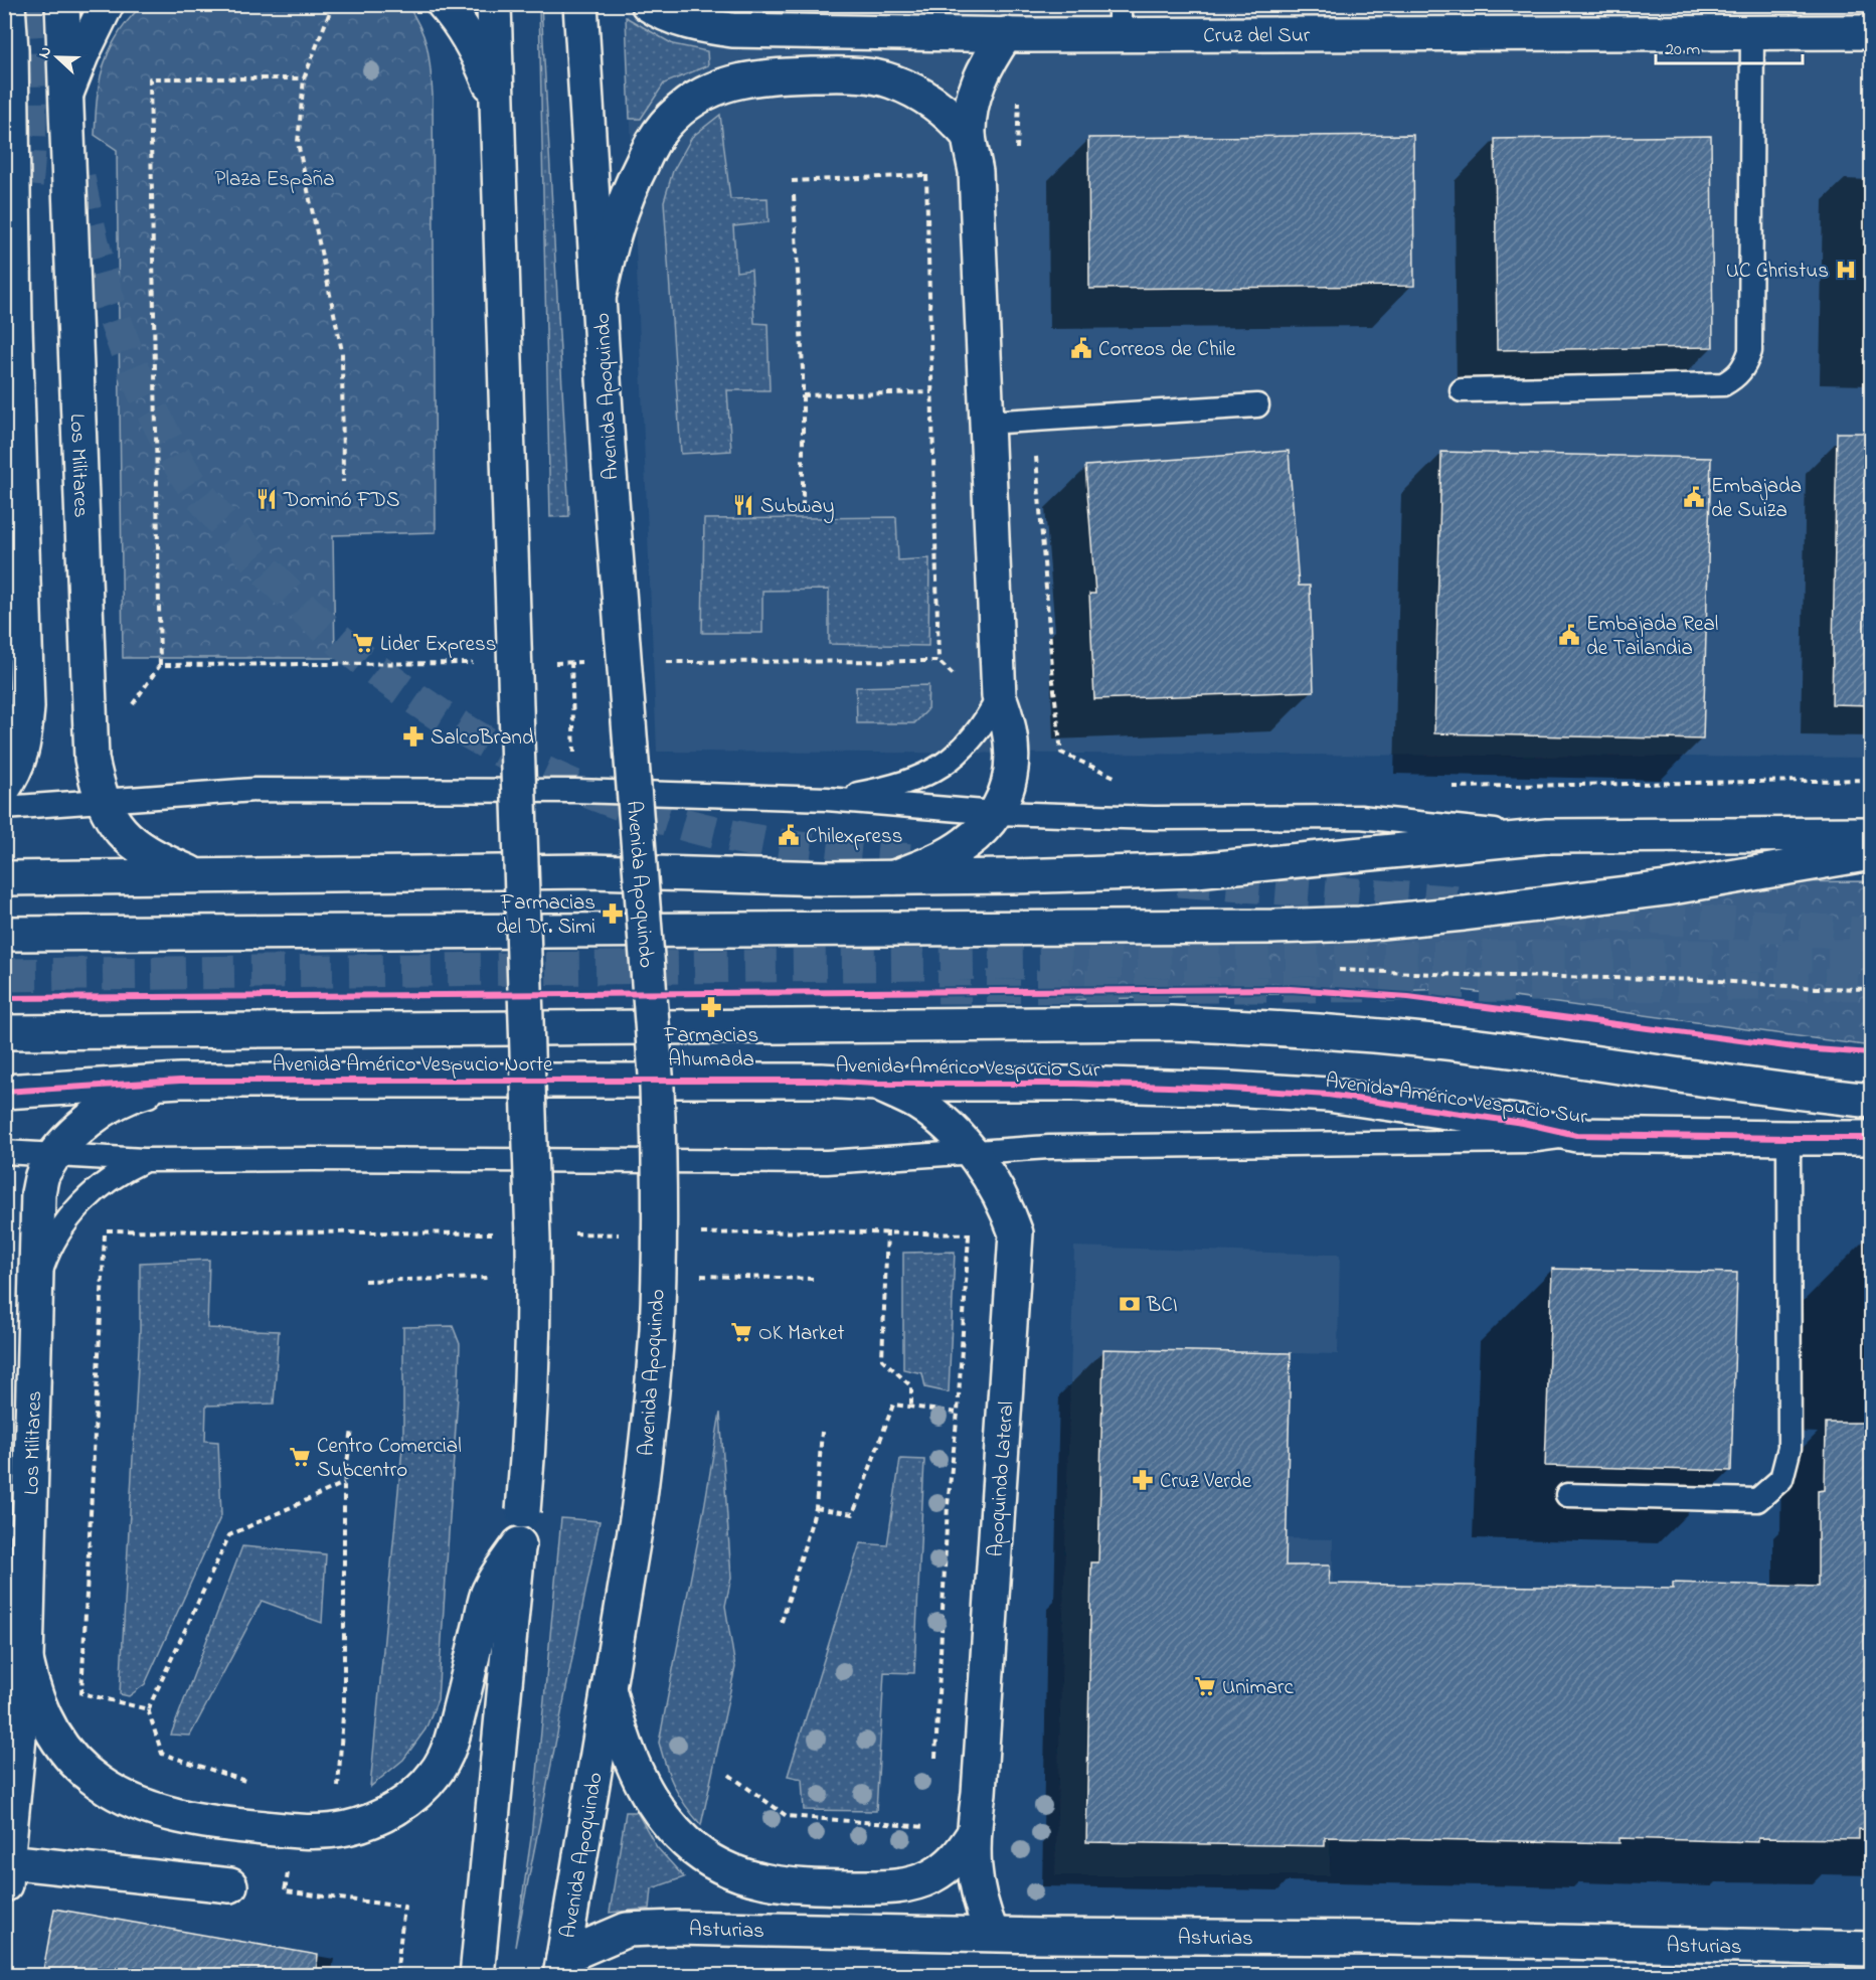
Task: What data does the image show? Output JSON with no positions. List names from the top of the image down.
{
  "streets": {
    "main road": [
      "Cruz del Sur",
      "Avenida Apoquindo",
      "Los Militares",
      "Avenida Américo Vespucio Norte",
      "Avenida Américo Vespucio Sur",
      "Apoquindo Lateral",
      "Asturias"
    ]
  },
  "crossings": [
    ["Avenida Apoquindo", "Asturias"],
    ["Los Militares", "Avenida Américo Vespucio Norte"],
    ["Los Militares", "Avenida Américo Vespucio Sur"],
    ["Avenida Américo Vespucio Norte", "Avenida Américo Vespucio Sur"],
    ["Avenida Américo Vespucio Sur", "Apoquindo Lateral"],
    ["Apoquindo Lateral", "Asturias"]
  ],
  "parks": ["Plaza España"],
  "places": {
    "hospital": ["UC Christus"],
    "public building": [
      "Correos de Chile",
      "Embajada de Suiza",
      "Embajada Real de Tailandia",
      "Chilexpress"
    ],
    "restaurant": ["Dominó FDS", "Subway"],
    "supermarket": [
      "Lider Express",
      "OK Market",
      "Centro Comercial Subcentro",
      "Unimarc"
    ],
    "pharmacy": [
      "SalcoBrand",
      "Farmacias del Dr. Simi",
      "Farmacias Ahumada",
      "Cruz Verde"
    ],
    "bank": ["BCI"]
  },
  "scale_bar": "20 m",
  "north": "left"
}
